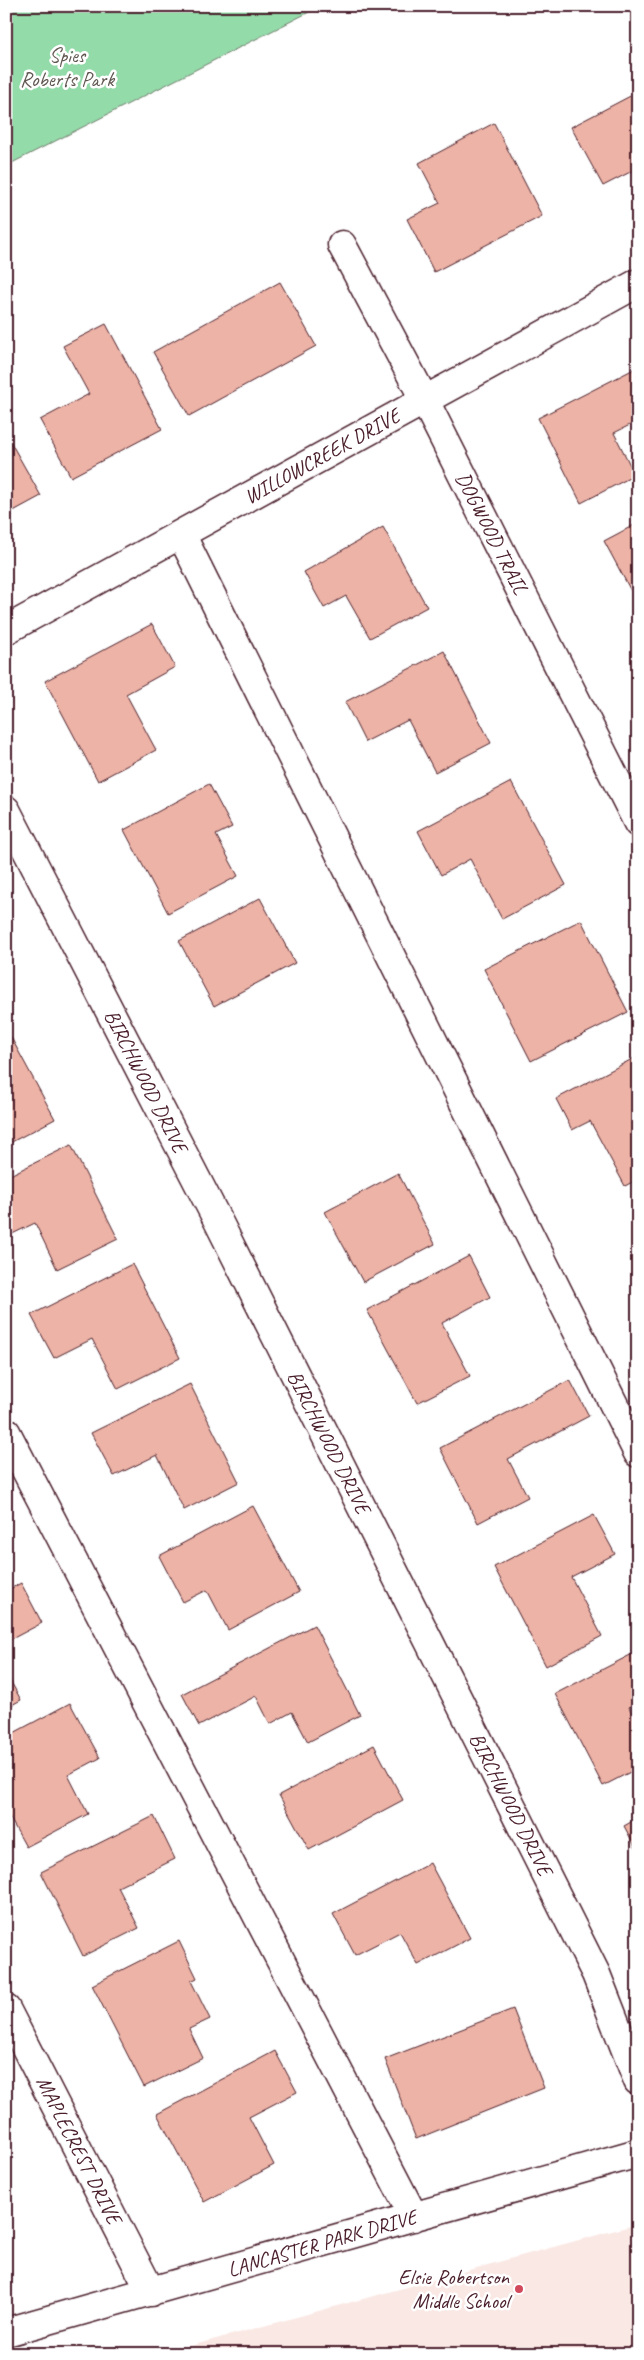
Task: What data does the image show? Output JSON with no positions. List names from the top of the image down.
{
  "streets": {
    "street": [
      "WILLOWCREEK DRIVE",
      "DOGWOOD TRAIL",
      "BIRCHWOOD DRIVE",
      "MAPLECREST DRIVE",
      "LANCASTER PARK DRIVE"
    ]
  },
  "crossings": [
    ["WILLOWCREEK DRIVE", "DOGWOOD TRAIL"],
    ["MAPLECREST DRIVE", "LANCASTER PARK DRIVE"]
  ],
  "parks": ["Spies Roberts Park"],
  "places": ["Elsie Robertson Middle School"]
}
